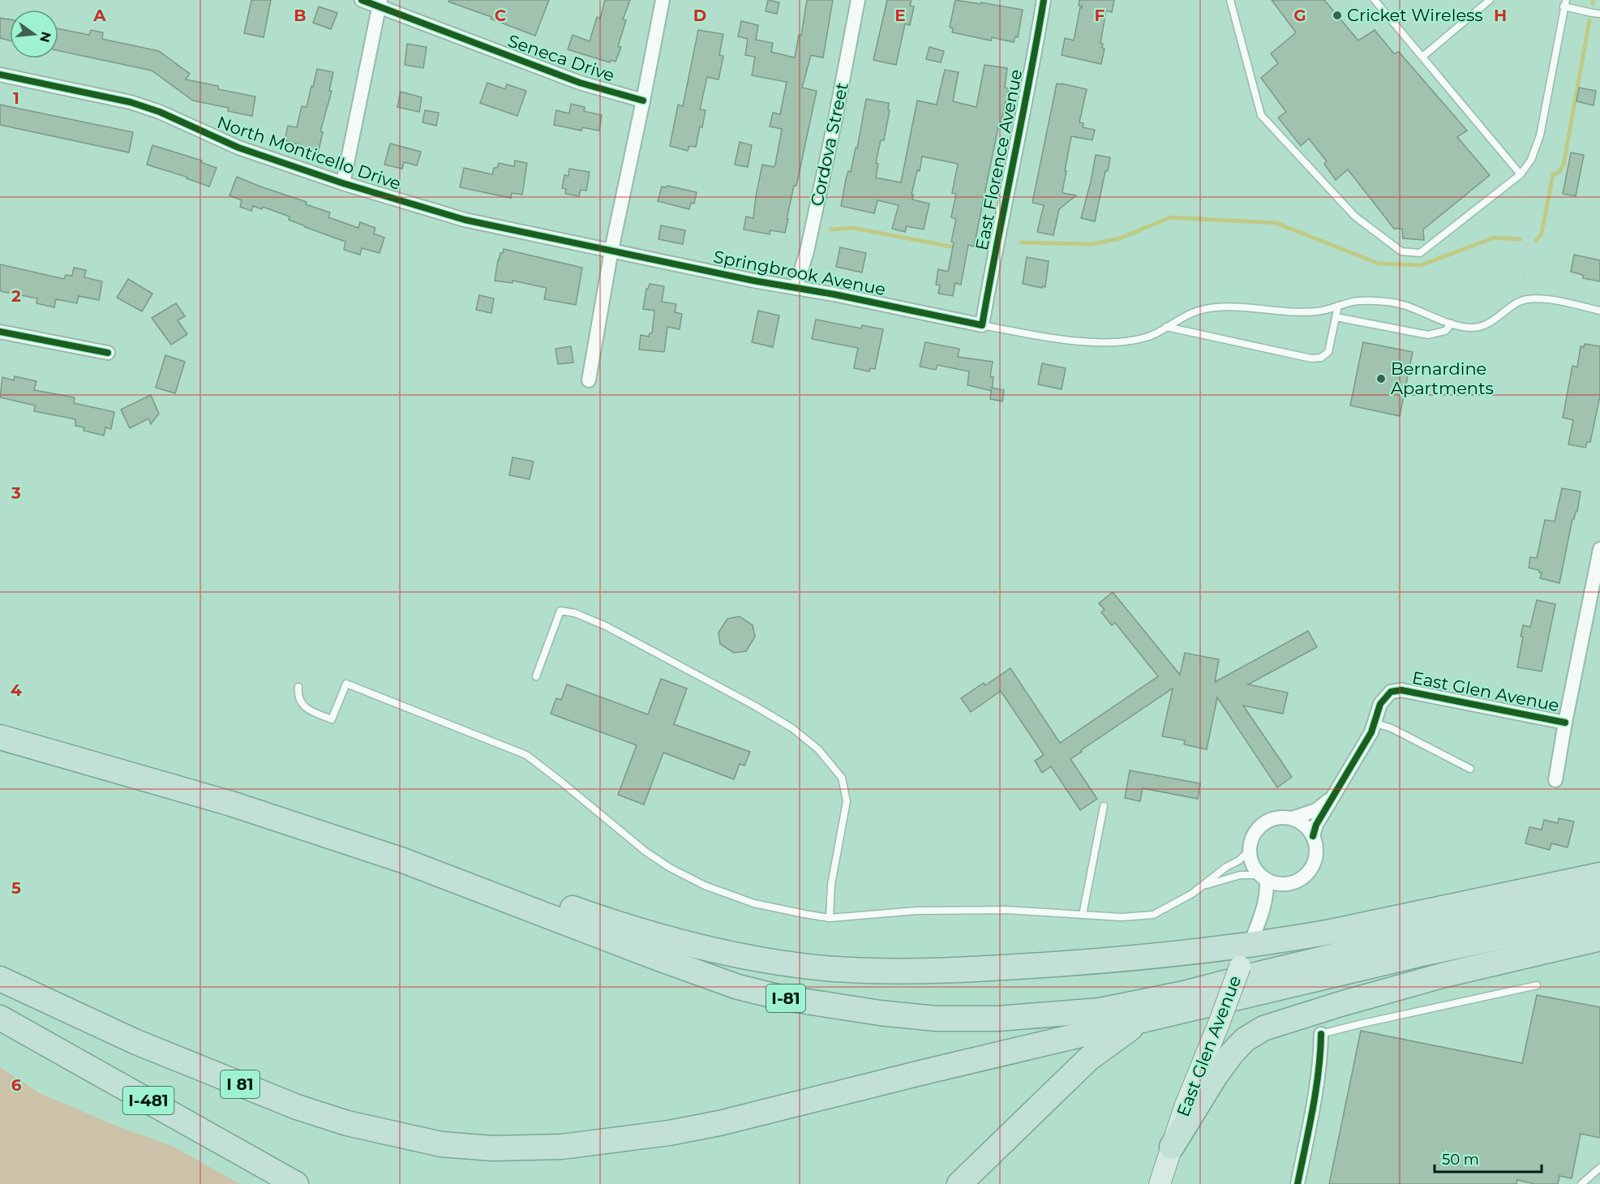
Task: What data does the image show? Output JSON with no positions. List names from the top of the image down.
{
  "streets": {
    "highway": ["I-81", "I 81", "I-481"],
    "main road": ["East Glen Avenue"],
    "street": [
      "Seneca Drive",
      "Cordova Street",
      "North Monticello Drive",
      "East Florence Avenue",
      "Springbrook Avenue"
    ]
  },
  "crossings": [
    ["Cordova Street", "Springbrook Avenue"],
    ["North Monticello Drive", "Springbrook Avenue"],
    ["East Florence Avenue", "Springbrook Avenue"]
  ],
  "places": ["Cricket Wireless", "Bernardine Apartments"],
  "scale_bar": "50 m",
  "north": "right",
  "grid": {
    "columns": [
      "A",
      "B",
      "C",
      "D",
      "E",
      "F",
      "G",
      "H"
    ],
    "rows": [
      "1",
      "2",
      "3",
      "4",
      "5",
      "6"
    ]
  }
}
